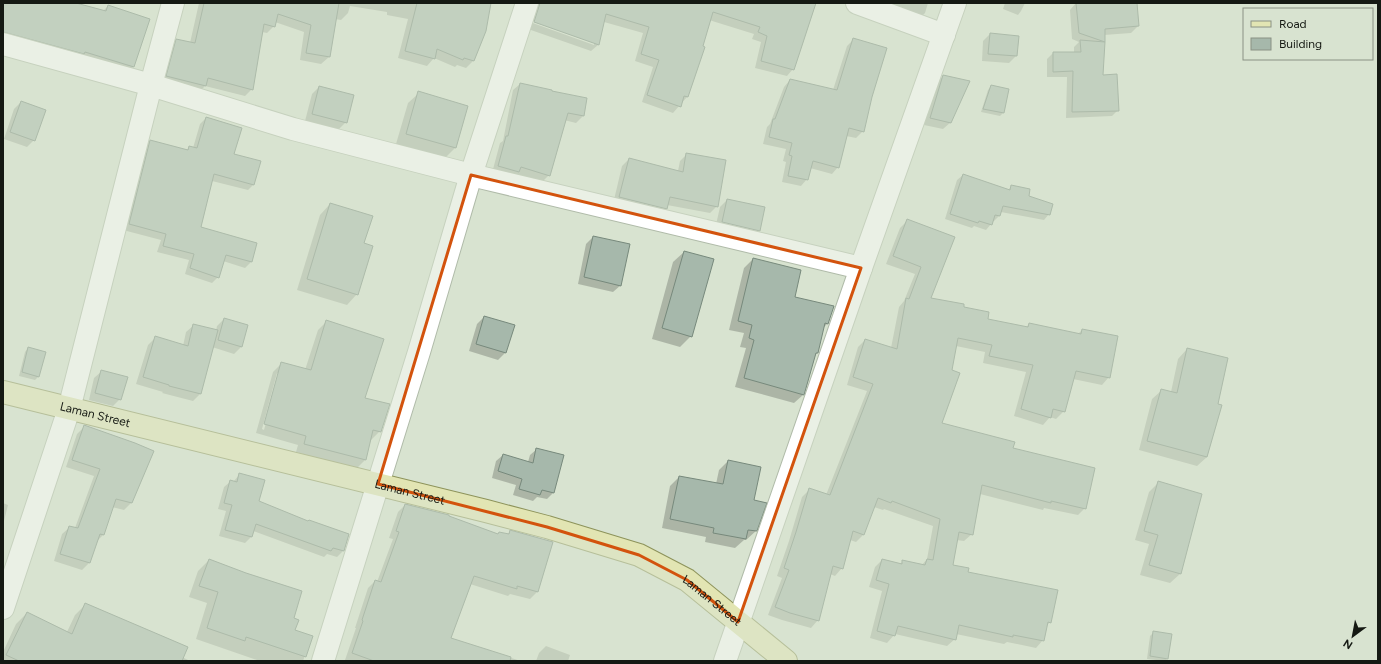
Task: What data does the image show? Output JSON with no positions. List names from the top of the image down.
{
  "streets": {
    "main road": ["Laman Street"]
  },
  "legend": ["Road", "Building"],
  "north": "bottom left"
}
